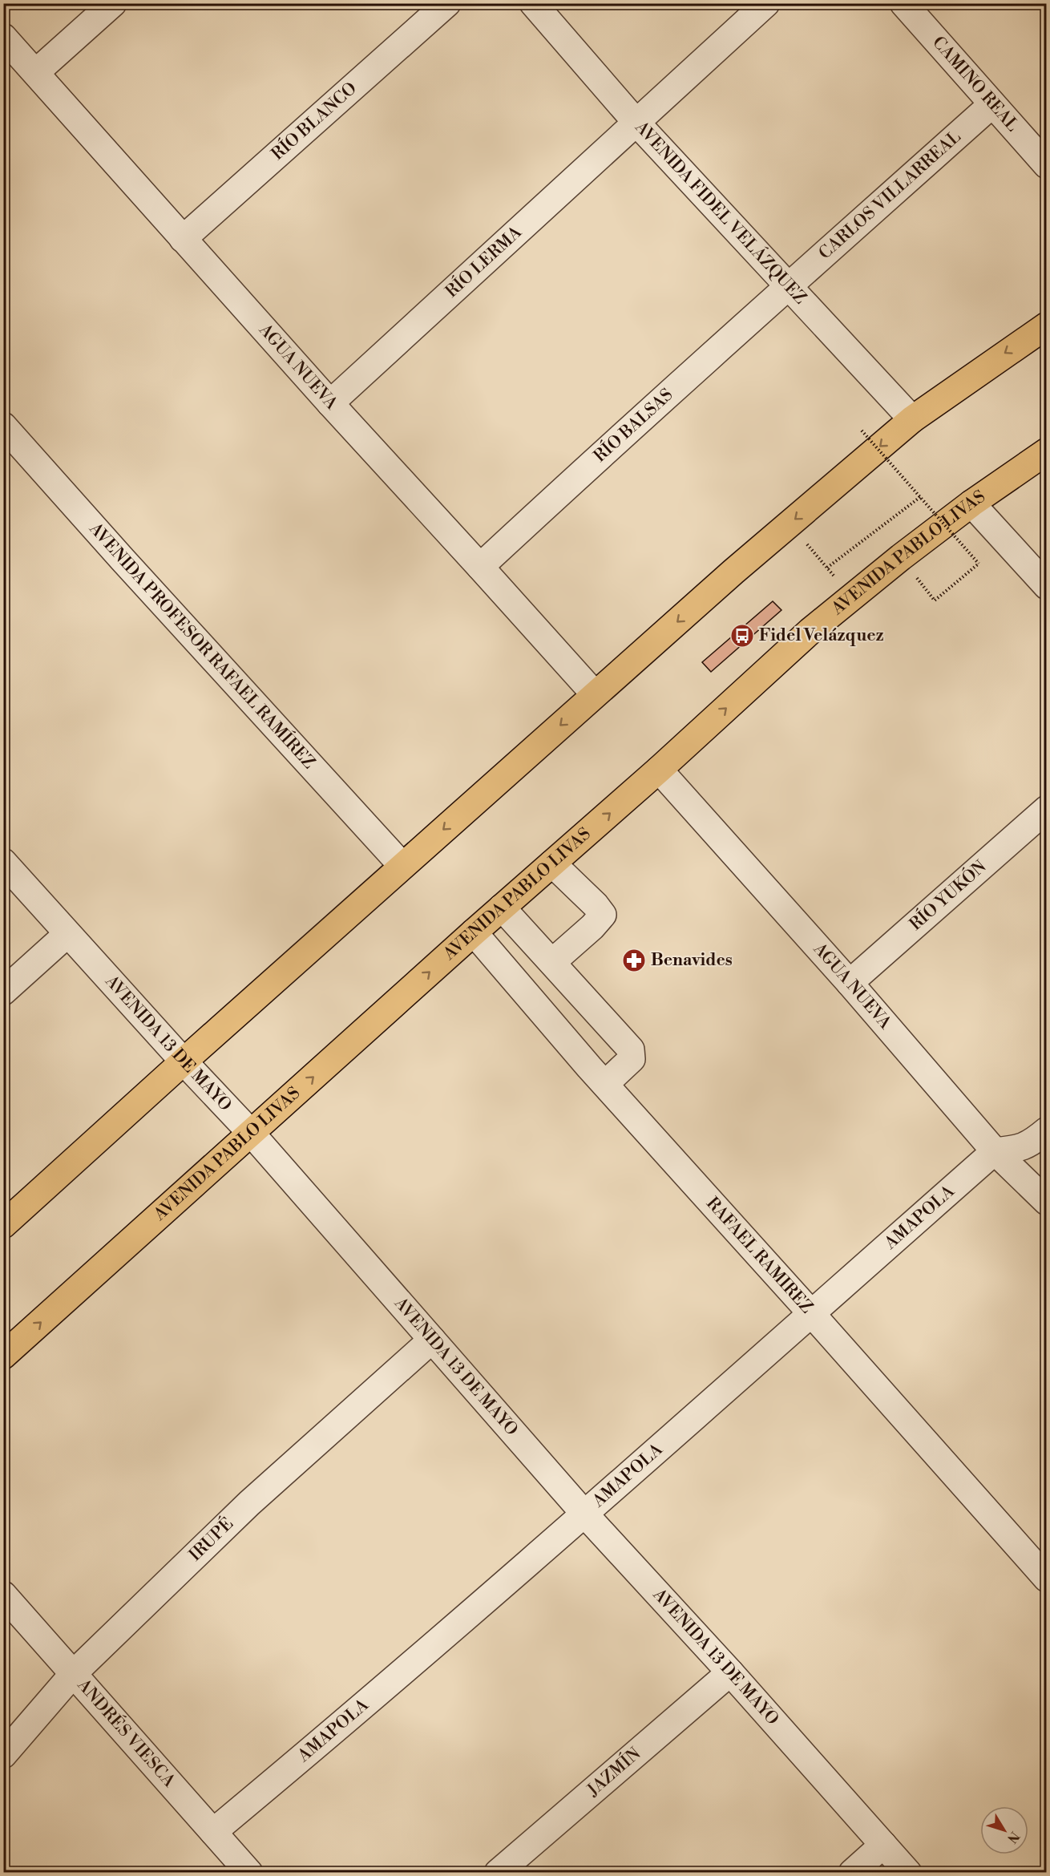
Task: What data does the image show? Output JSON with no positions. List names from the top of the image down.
{
  "streets": {
    "main road": ["AVENIDA PABLO LIVAS"],
    "street": [
      "CAMINO REAL",
      "RÍO BLANCO",
      "CARLOS VILLARREAL",
      "AVENIDA FIDEL VELÁZQUEZ",
      "RÍO LERMA",
      "AGUA NUEVA",
      "RÍO BALSAS",
      "AVENIDA PROFESOR RAFAEL RAMÍREZ",
      "RÍO YUKÓN",
      "AVENIDA 13 DE MAYO",
      "AMAPOLA",
      "RAFAEL RAMIREZ",
      "IRUPÉ",
      "ANDRÉS VIESCA",
      "JAZMÍN"
    ]
  },
  "crossings": [
    ["CAMINO REAL", "CARLOS VILLARREAL"],
    ["RÍO BLANCO", "AGUA NUEVA"],
    ["CARLOS VILLARREAL", "AVENIDA FIDEL VELÁZQUEZ"],
    ["CARLOS VILLARREAL", "RÍO BALSAS"],
    ["AVENIDA FIDEL VELÁZQUEZ", "RÍO LERMA"],
    ["AVENIDA FIDEL VELÁZQUEZ", "RÍO BALSAS"],
    ["RÍO LERMA", "AGUA NUEVA"],
    ["AGUA NUEVA", "RÍO BALSAS"],
    ["AGUA NUEVA", "AVENIDA PABLO LIVAS"],
    ["AGUA NUEVA", "RÍO YUKÓN"],
    ["AGUA NUEVA", "AMAPOLA"],
    ["AVENIDA PABLO LIVAS", "AVENIDA 13 DE MAYO"],
    ["AVENIDA PABLO LIVAS", "RAFAEL RAMIREZ"],
    ["AVENIDA 13 DE MAYO", "AMAPOLA"],
    ["AVENIDA 13 DE MAYO", "IRUPÉ"],
    ["AVENIDA 13 DE MAYO", "JAZMÍN"],
    ["AMAPOLA", "RAFAEL RAMIREZ"],
    ["AMAPOLA", "ANDRÉS VIESCA"],
    ["IRUPÉ", "ANDRÉS VIESCA"]
  ],
  "places": {
    "bus stop": ["Fidel Velázquez"],
    "pharmacy": ["Benavides"]
  },
  "north": "bottom right"
}
